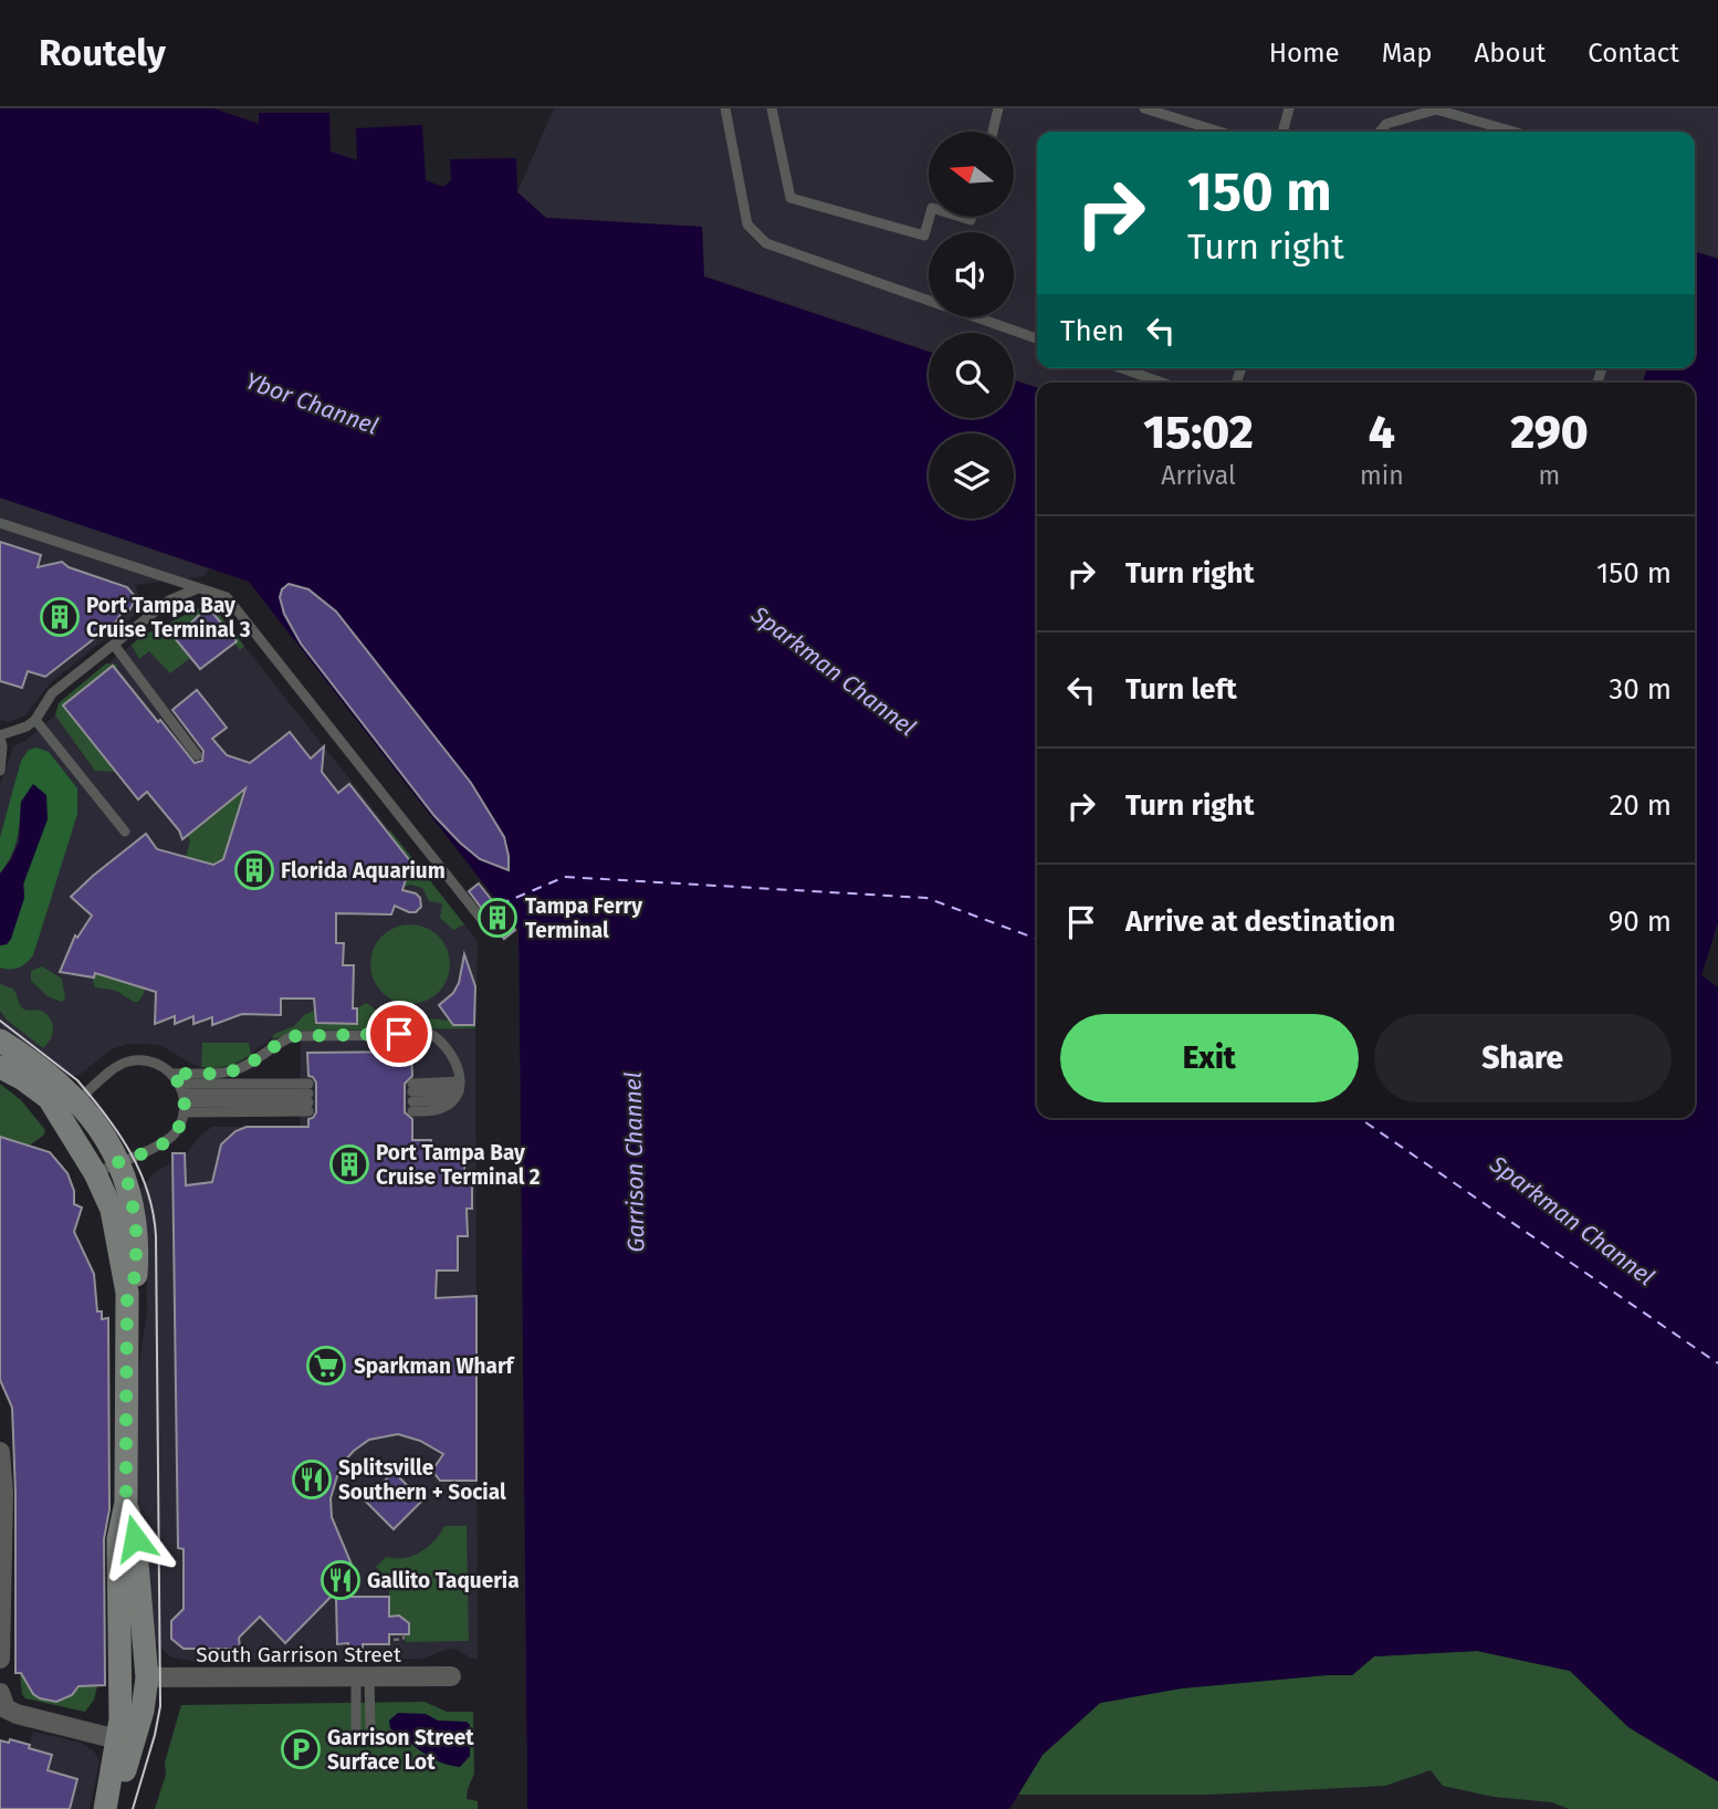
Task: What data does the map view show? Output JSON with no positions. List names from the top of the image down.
{
  "streets": {
    "street": ["South Garrison Street"]
  },
  "water": ["Ybor Channel", "Sparkman Channel", "Garrison Channel"],
  "places": {
    "building": [
      "Port Tampa Bay Cruise Terminal 3",
      "Florida Aquarium",
      "Tampa Ferry Terminal",
      "Port Tampa Bay Cruise Terminal 2"
    ],
    "supermarket": ["Sparkman Wharf"],
    "restaurant": ["Splitsville Southern + Social", "Gallito Taqueria"],
    "parking": ["Garrison Street Surface Lot"]
  },
  "north": "left",
  "page": {
    "header": "Routely",
    "nav": [
      "Home",
      "Map",
      "About",
      "Contact"
    ],
    "turn": ["150 m", "Turn right"],
    "then": "Then",
    "eta": [
      "15:02",
      "Arrival",
      "4",
      "min",
      "290",
      "m"
    ],
    "list": [
      {
        "name": "Turn right",
        "value": "150 m"
      },
      {
        "name": "Turn left",
        "value": "30 m"
      },
      {
        "name": "Turn right",
        "value": "20 m"
      },
      {
        "name": "Arrive at destination",
        "value": "90 m"
      }
    ],
    "buttons": ["Exit", "Share"]
  }
}
